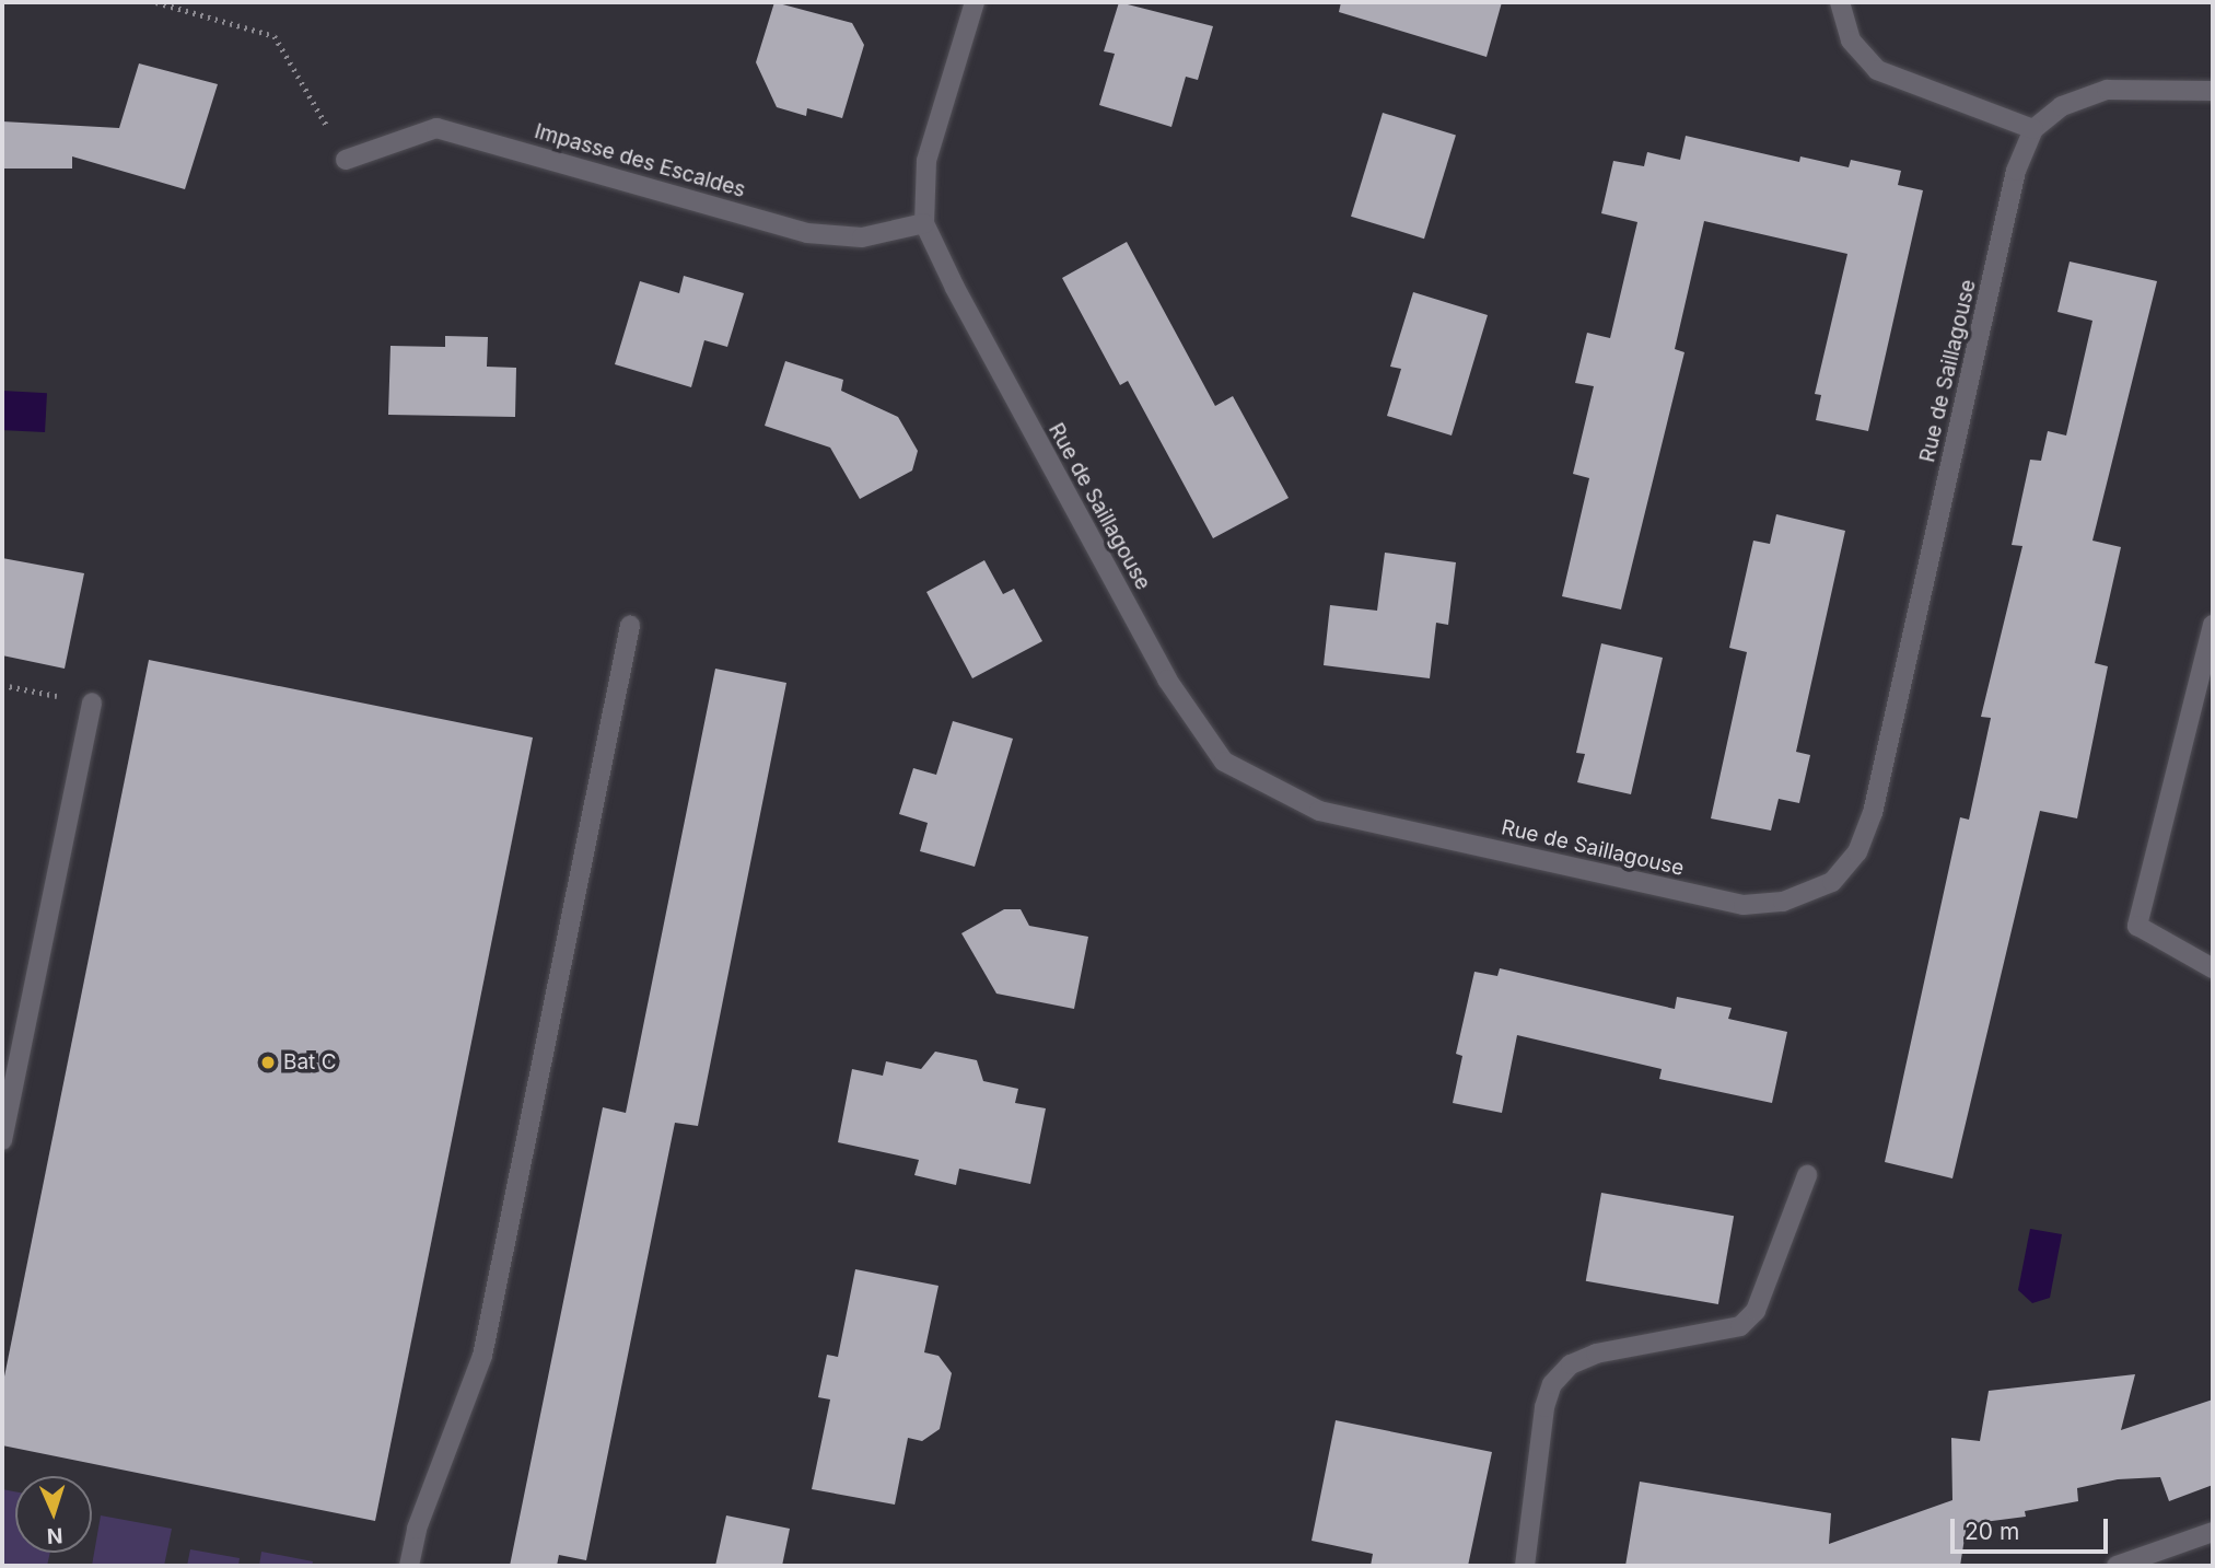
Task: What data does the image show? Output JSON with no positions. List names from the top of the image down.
{
  "streets": {
    "street": ["Impasse des Escaldes", "Rue de Saillagouse"]
  },
  "crossings": [
    ["Impasse des Escaldes", "Rue de Saillagouse"]
  ],
  "places": ["Bat C"],
  "scale_bar": "20 m",
  "north": "bottom"
}
